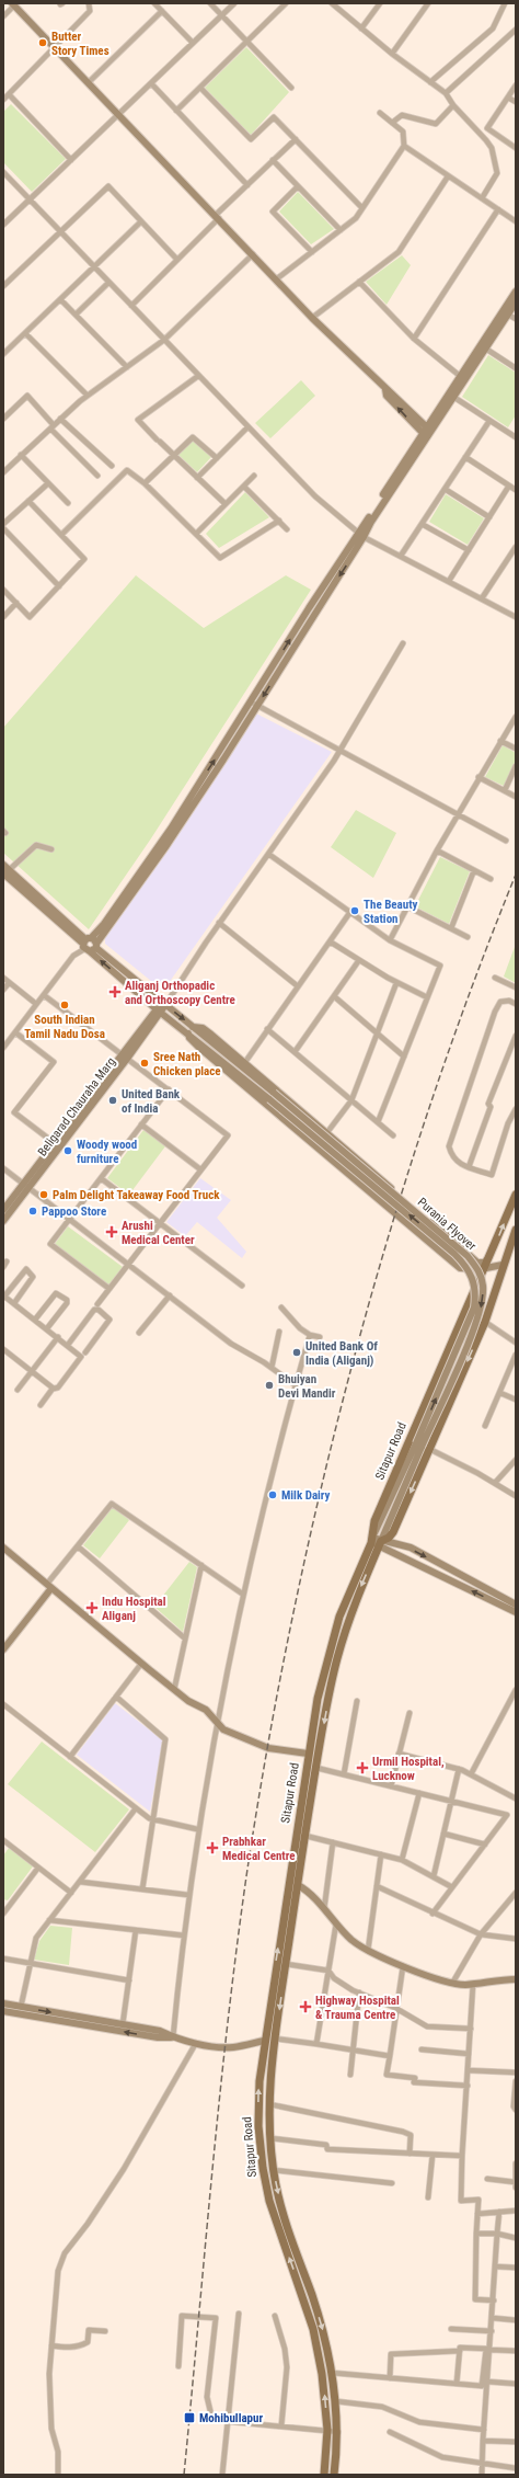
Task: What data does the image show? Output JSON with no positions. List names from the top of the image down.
{
  "streets": {
    "main road": ["Beligarad Chauraha Marg", "Purania Flyover", "Sitapur Road"]
  },
  "crossings": [
    ["Beligarad Chauraha Marg", "Purania Flyover"],
    ["Purania Flyover", "Sitapur Road"]
  ],
  "places": {
    "other": [
      "Butter Story Times",
      "The Beauty Station",
      "South Indian Tamil Nadu Dosa",
      "Sree Nath Chicken place",
      "United Bank of India",
      "Woody wood furniture",
      "Palm Delight Takeaway Food Truck",
      "Pappoo Store",
      "United Bank Of India (Aliganj)",
      "Bhuiyan Devi Mandir",
      "Milk Dairy"
    ],
    "health": [
      "Aliganj Orthopadic and Orthoscopy Centre",
      "Arushi Medical Center",
      "Indu Hospital Aliganj",
      "Urmil Hospital, Lucknow",
      "Prabhkar Medical Centre",
      "Highway Hospital & Trauma Centre"
    ],
    "transit": ["Mohibullapur"]
  }
}
